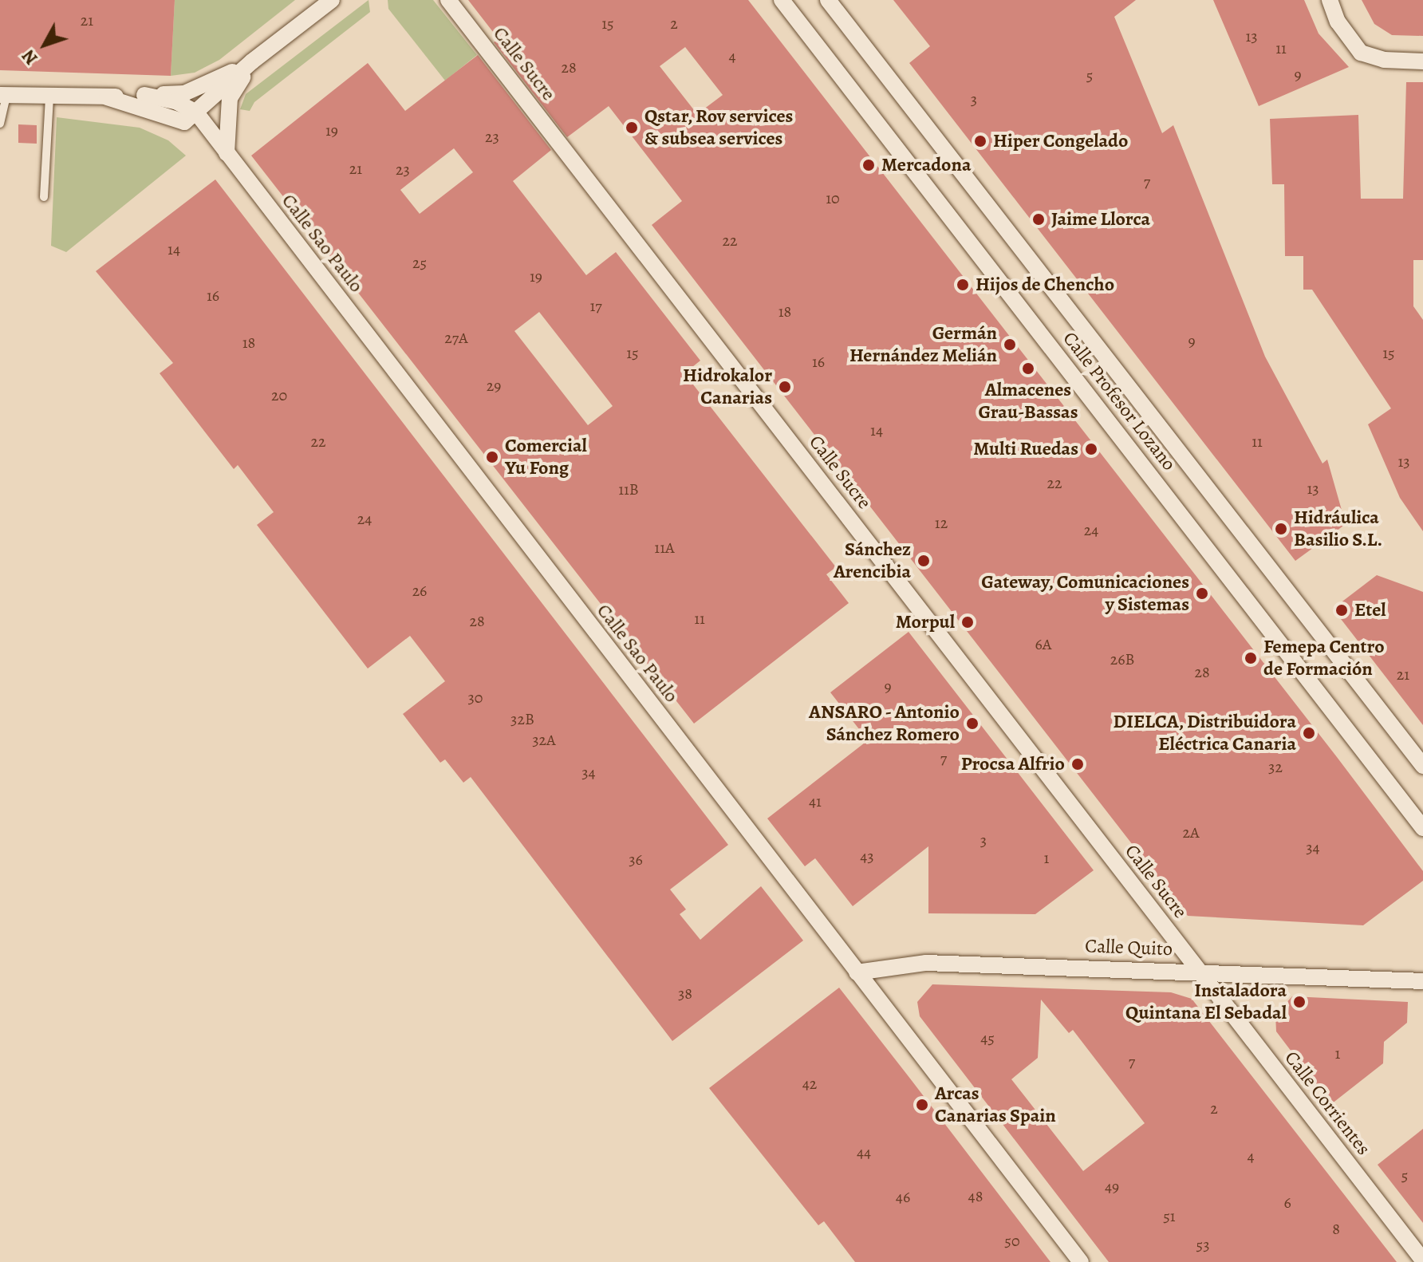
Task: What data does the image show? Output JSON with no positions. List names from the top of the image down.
{
  "streets": {
    "street": [
      "Calle Sucre",
      "Calle Sao Paulo",
      "Calle Profesor Lozano",
      "Calle Quito",
      "Calle Corrientes"
    ]
  },
  "crossings": [
    ["Calle Sucre", "Calle Quito"],
    ["Calle Sucre", "Calle Corrientes"],
    ["Calle Sao Paulo", "Calle Quito"],
    ["Calle Quito", "Calle Corrientes"]
  ],
  "places": [
    "Qstar, Rov services & subsea services",
    "Hiper Congelado",
    "Mercadona",
    "Jaime Llorca",
    "Hijos de Chencho",
    "Germán Hernández Melián",
    "Almacenes Grau-Bassas",
    "Hidrokalor Canarias",
    "Multi Ruedas",
    "Comercial Yu Fong",
    "Hidráulica Basilio S.L.",
    "Sánchez Arencibia",
    "Gateway, Comunicaciones y Sistemas",
    "Etel",
    "Morpul",
    "Femepa Centro de Formación",
    "ANSARO - Antonio Sánchez Romero",
    "DIELCA, Distribuidora Eléctrica Canaria",
    "Procsa Alfrio",
    "Instaladora Quintana El Sebadal",
    "Arcas Canarias Spain"
  ],
  "house_numbers": [
    "21",
    "15",
    "2",
    "13",
    "11",
    "4",
    "28",
    "9",
    "5",
    "3",
    "19",
    "23",
    "21",
    "23",
    "7",
    "10",
    "22",
    "14",
    "25",
    "19",
    "16",
    "17",
    "18",
    "27A",
    "9",
    "18",
    "15",
    "15",
    "16",
    "29",
    "20",
    "14",
    "22",
    "11",
    "13",
    "22",
    "13",
    "11B",
    "24",
    "12",
    "24",
    "11A",
    "26",
    "11",
    "28",
    "6A",
    "26B",
    "28",
    "21",
    "9",
    "30",
    "32B",
    "32A",
    "7",
    "32",
    "34",
    "41",
    "2A",
    "3",
    "34",
    "43",
    "1",
    "36",
    "38",
    "45",
    "1",
    "7",
    "42",
    "2",
    "44",
    "4",
    "5",
    "49",
    "48",
    "46",
    "6",
    "51",
    "8",
    "50",
    "53"
  ],
  "north": "bottom left"
}
